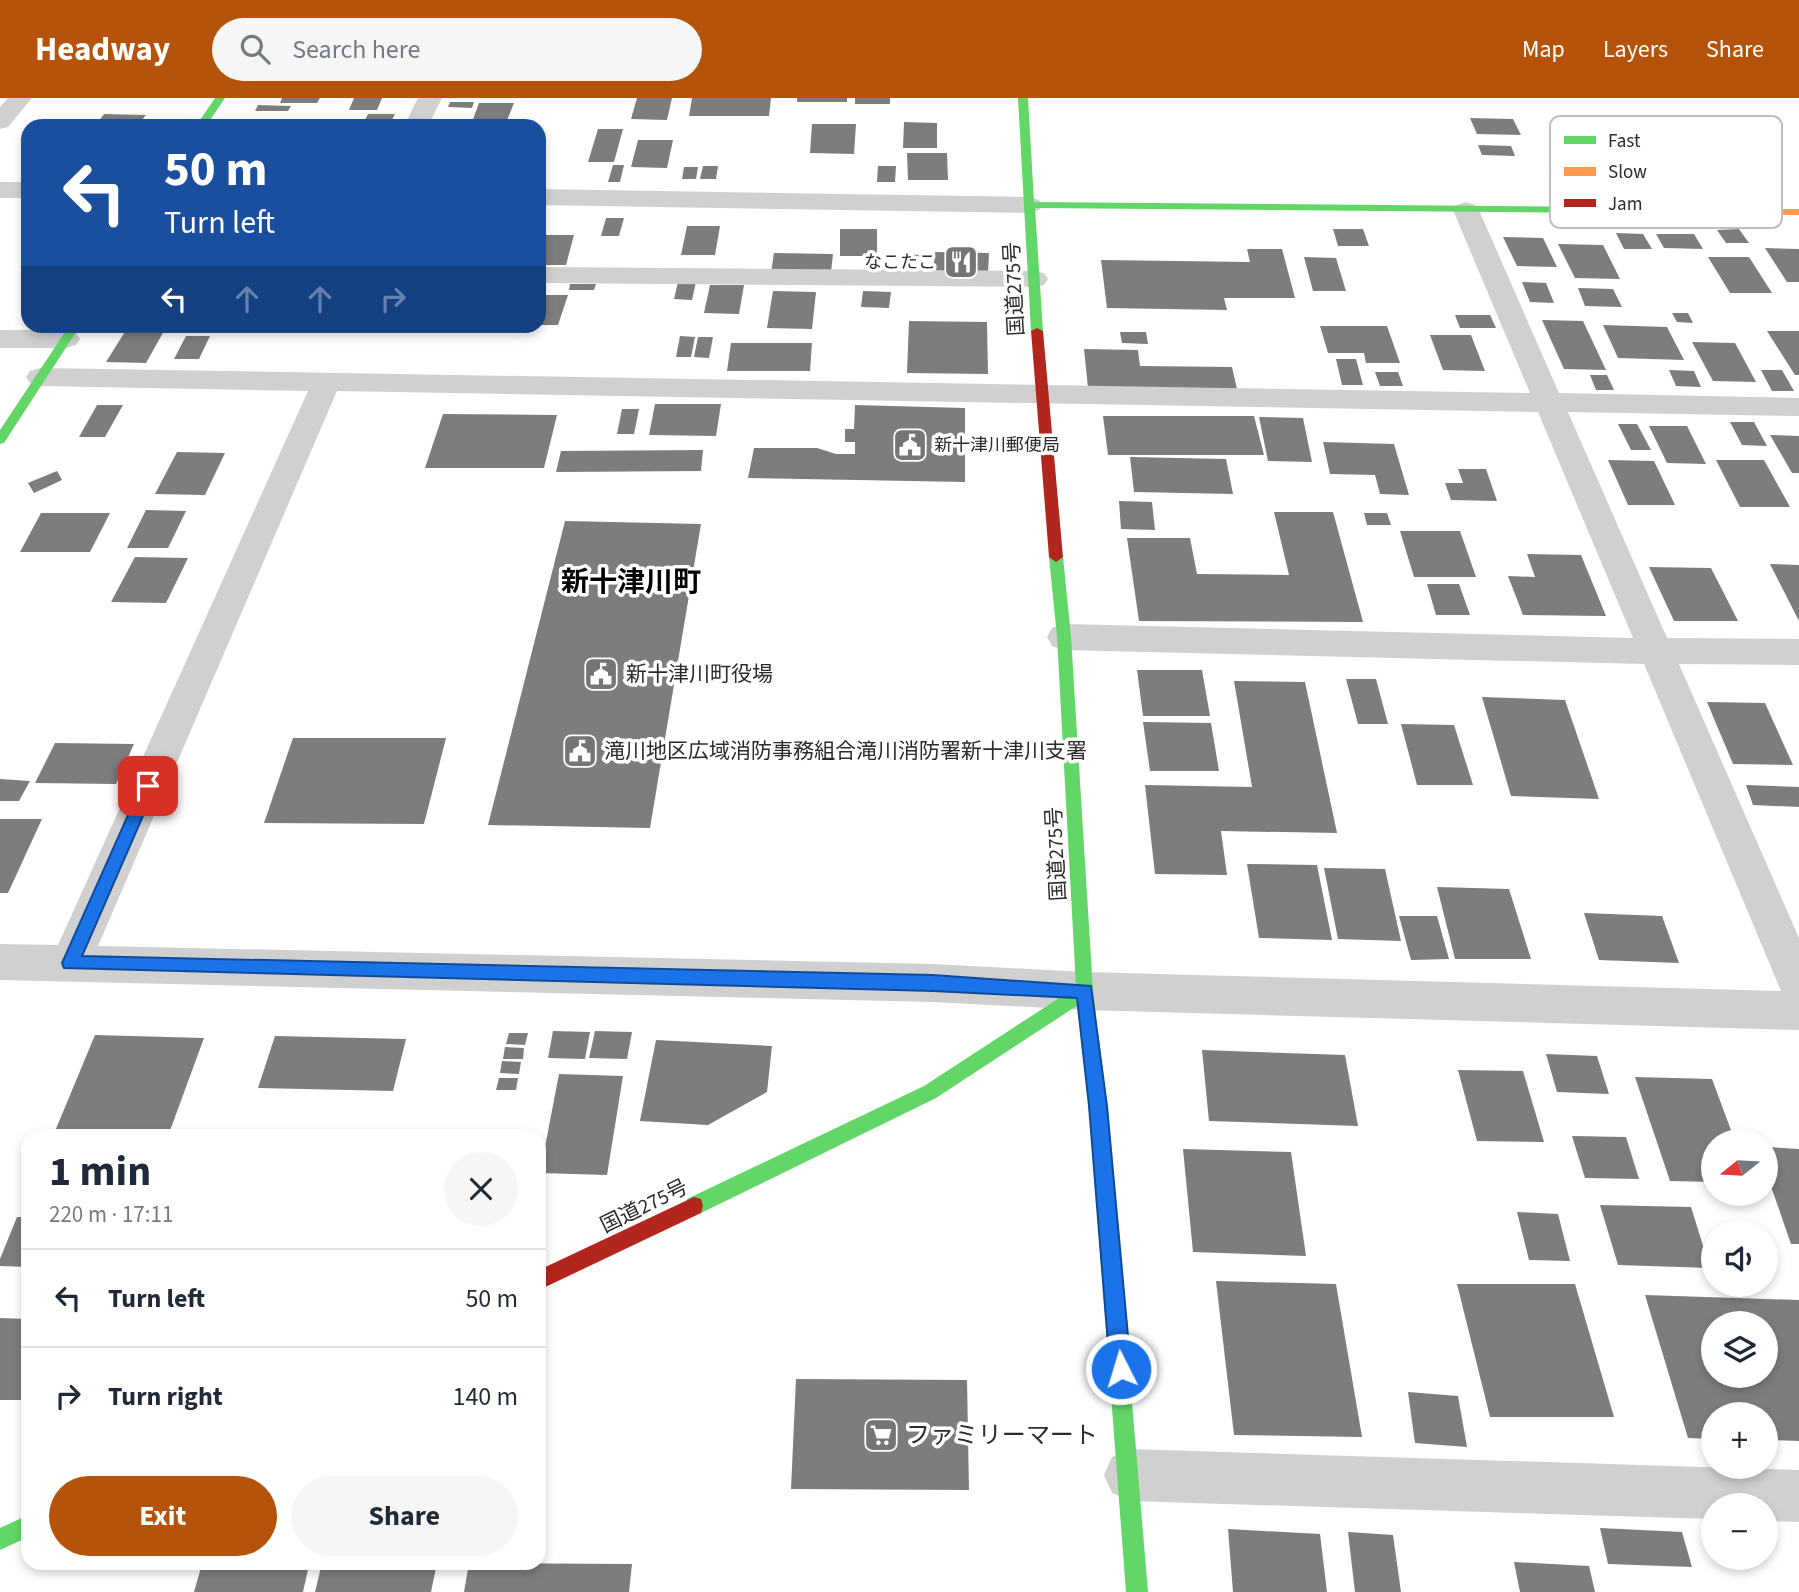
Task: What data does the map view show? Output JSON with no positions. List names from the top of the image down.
{
  "streets": {
    "main road": ["国道275号"]
  },
  "districts": ["新十津川町"],
  "places": {
    "restaurant": ["なこたこ"],
    "public building": ["新十津川郵便局", "新十津川町役場", "滝川地区広域消防事務組合滝川消防署新十津川支署"],
    "supermarket": ["ファミリーマート"]
  },
  "legend": ["Fast", "Slow", "Jam"],
  "north": "left",
  "page": {
    "header": "Headway",
    "search": "Search here",
    "nav": ["Map", "Layers", "Share"],
    "turn": ["50 m", "Turn left"],
    "map_buttons": ["+", "−"],
    "heading": ["1 min", "220 m · 17:11"],
    "list": [
      {
        "name": "Turn left",
        "value": "50 m"
      },
      {
        "name": "Turn right",
        "value": "140 m"
      }
    ],
    "buttons": ["Exit", "Share"]
  }
}
